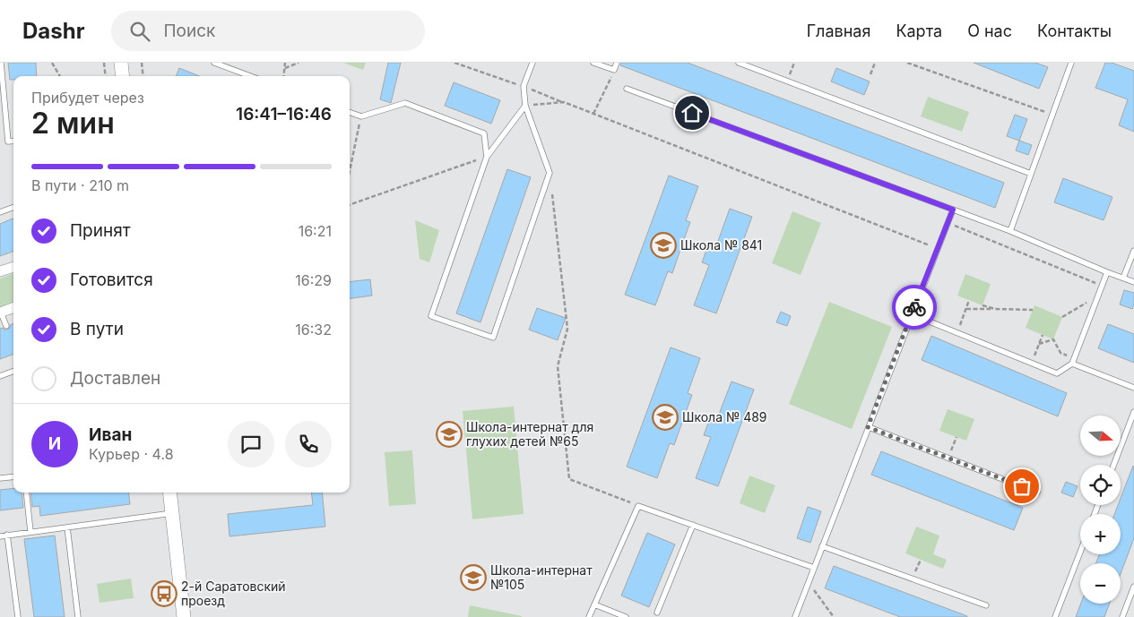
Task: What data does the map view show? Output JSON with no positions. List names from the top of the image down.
{
  "places": {
    "school or university": [
      "Школа № 841",
      "Школа № 489",
      "Школа-интернат для глухих детей №65",
      "Школа-интернат №105"
    ],
    "bus stop": ["2-й Саратовский проезд"]
  },
  "north": "right",
  "page": {
    "header": "Dashr",
    "search": "Поиск",
    "nav": [
      "Главная",
      "Карта",
      "О нас",
      "Контакты"
    ],
    "heading": ["2 мин", "Прибудет через", "16:41–16:46"],
    "panel": ["Иван", "Курьер · 4.8"],
    "bar": "В пути · 210 m",
    "list": [
      ["Принят", "16:21"],
      ["Готовится", "16:29"],
      ["В пути", "16:32"],
      "Доставлен"
    ],
    "map_buttons": ["+", "−"],
    "round": "И"
  }
}
